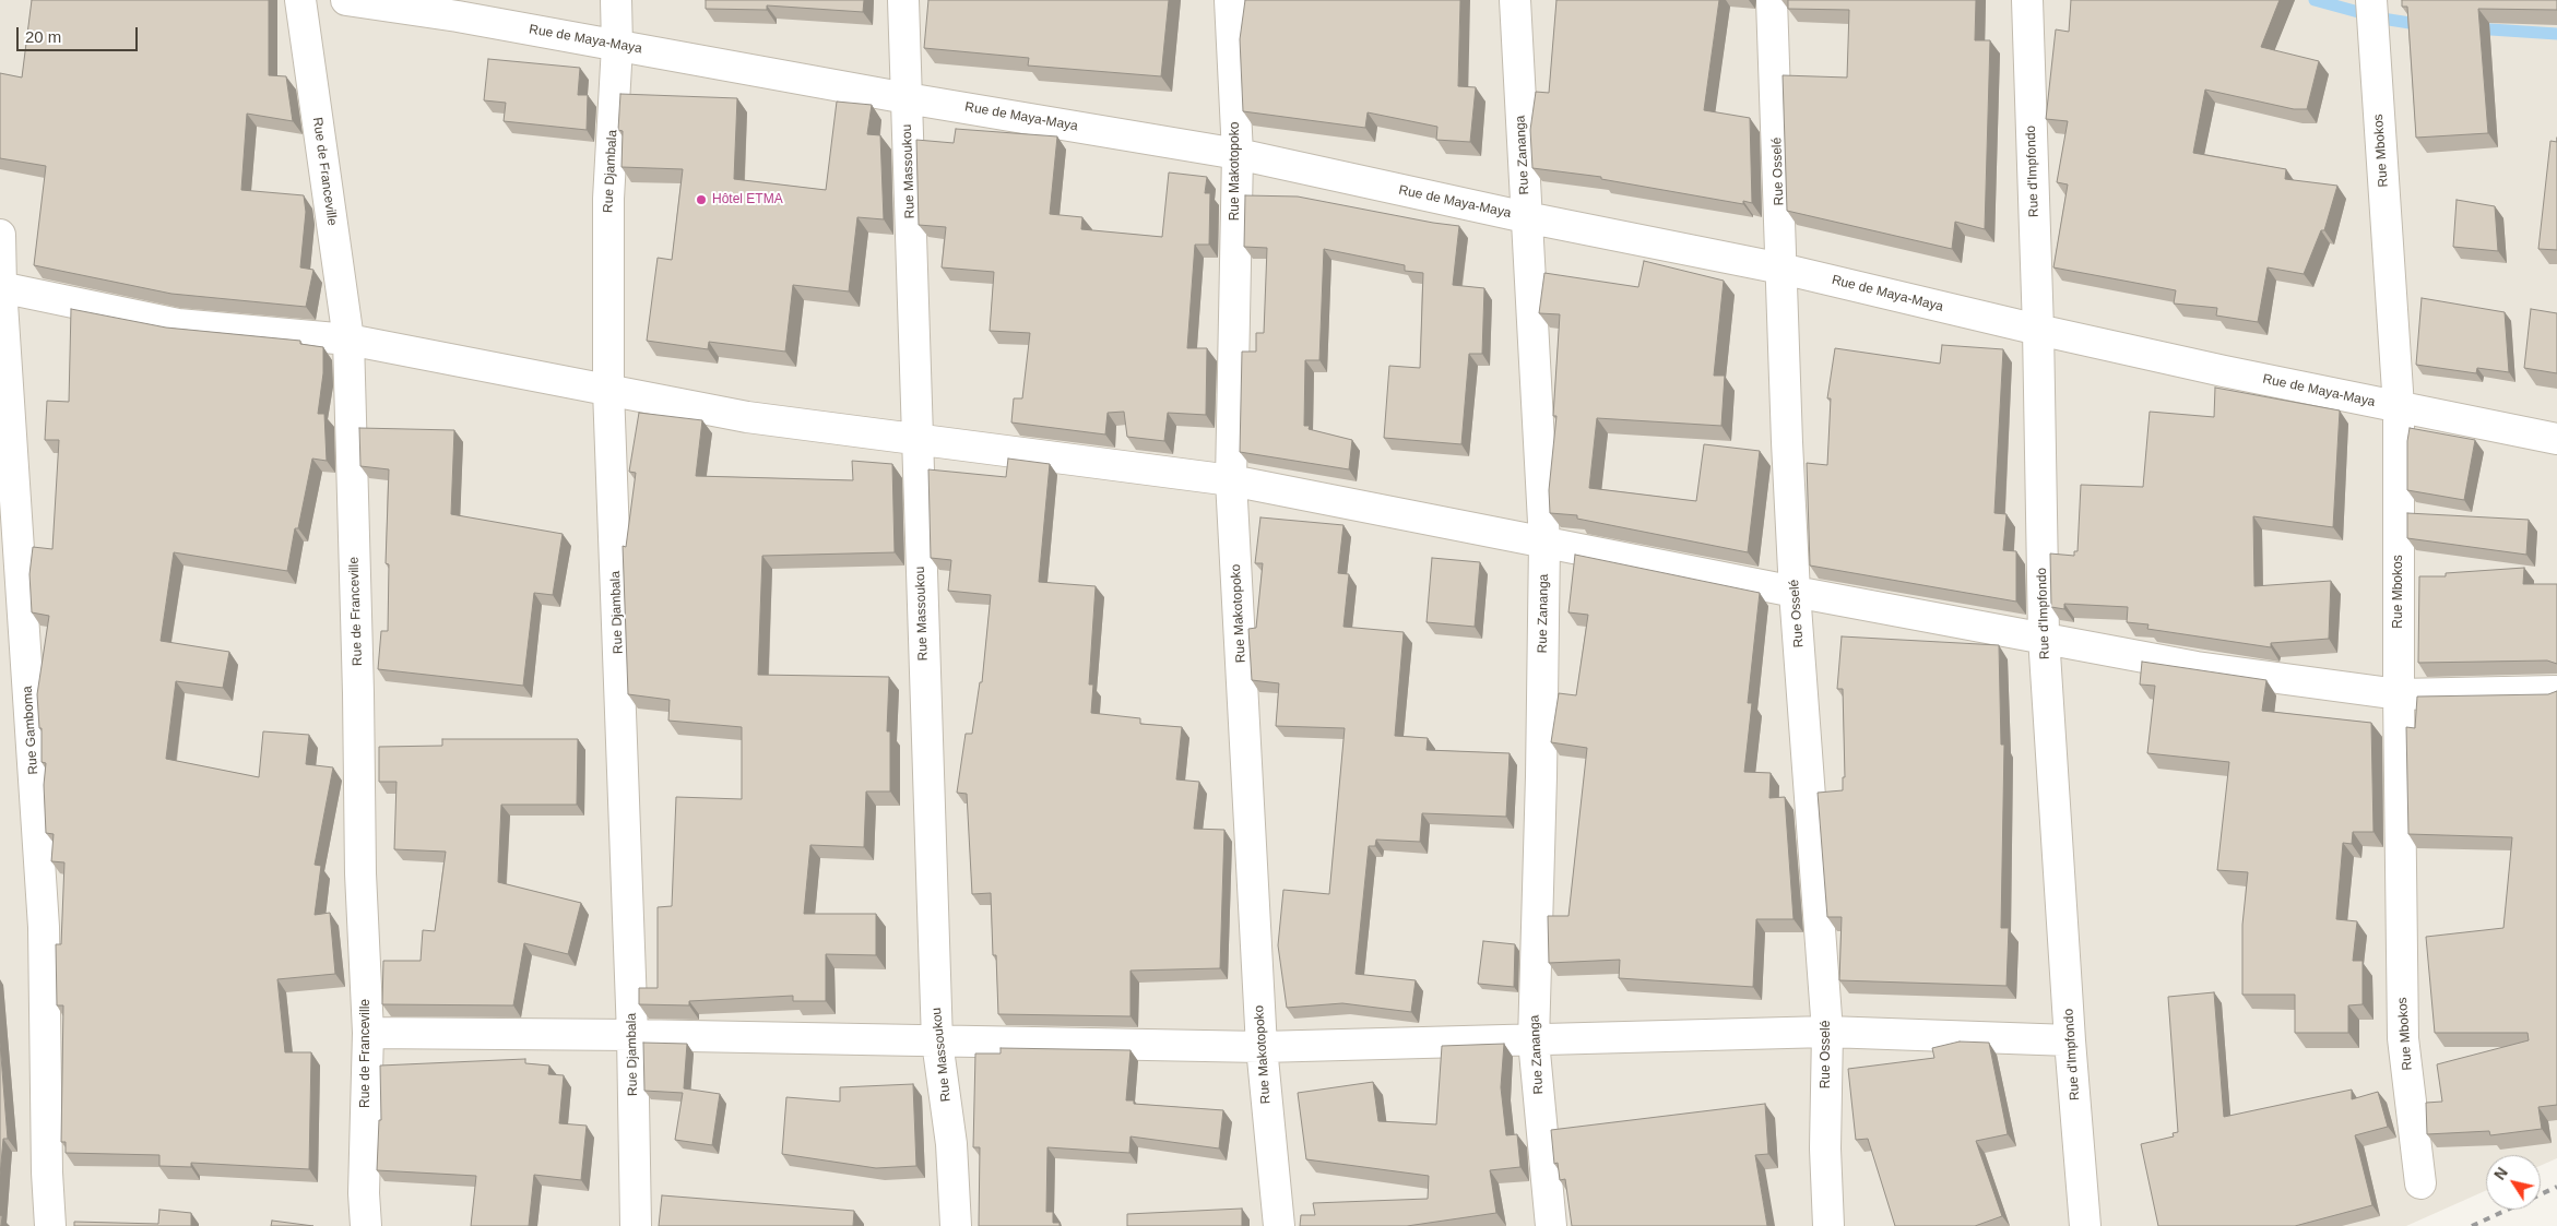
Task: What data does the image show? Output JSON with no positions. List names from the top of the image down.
{
  "streets": {
    "street": [
      "Rue de Maya-Maya",
      "Rue Mbokos",
      "Rue Zananga",
      "Rue de Franceville",
      "Rue Djambala",
      "Rue Massoukou",
      "Rue Makotopoko",
      "Rue Osselé",
      "Rue d'Impfondo",
      "Rue Gamboma"
    ]
  },
  "crossings": [
    ["Rue de Maya-Maya", "Rue Mbokos"],
    ["Rue de Maya-Maya", "Rue Zananga"],
    ["Rue de Maya-Maya", "Rue Djambala"],
    ["Rue de Maya-Maya", "Rue Massoukou"],
    ["Rue de Maya-Maya", "Rue Makotopoko"],
    ["Rue de Maya-Maya", "Rue Osselé"],
    ["Rue de Maya-Maya", "Rue d'Impfondo"]
  ],
  "places": ["Hôtel ETMA"],
  "scale_bar": "20 m",
  "north": "top left"
}
